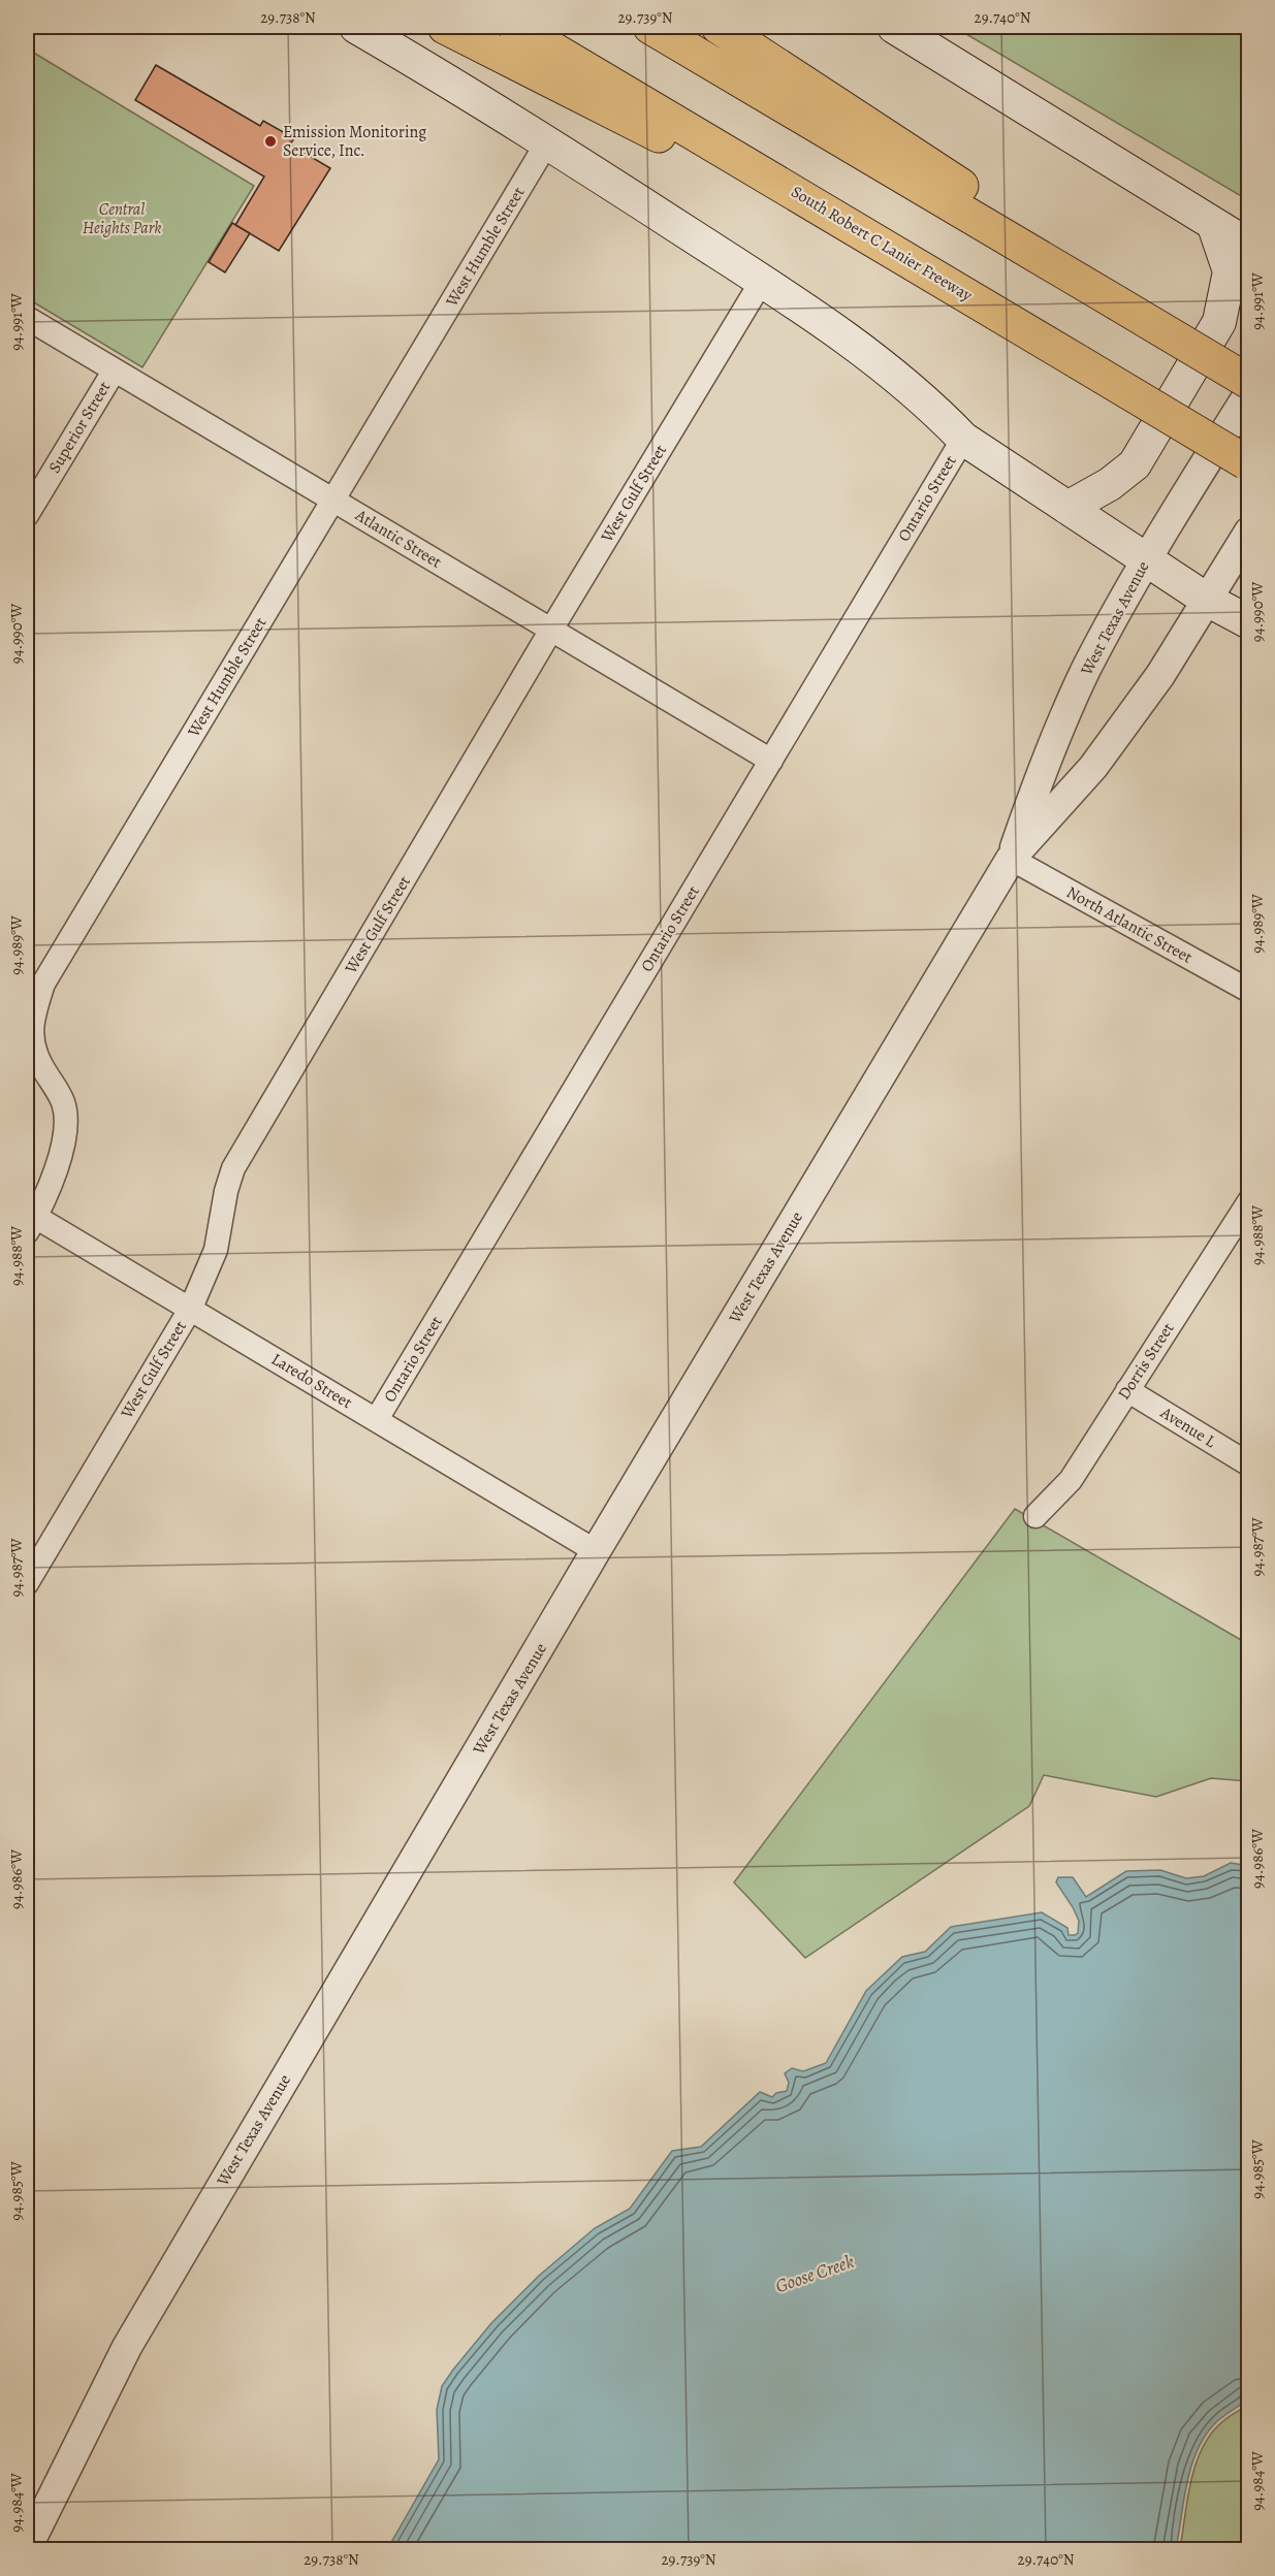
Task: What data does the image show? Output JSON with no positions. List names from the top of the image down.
{
  "streets": {
    "highway": ["South Robert C Lanier Freeway"],
    "street": [
      "West Humble Street",
      "Superior Street",
      "West Gulf Street",
      "Ontario Street",
      "Atlantic Street",
      "West Texas Avenue",
      "North Atlantic Street",
      "Dorris Street",
      "Laredo Street",
      "Avenue L"
    ]
  },
  "crossings": [
    ["West Humble Street", "Atlantic Street"],
    ["West Humble Street", "Laredo Street"],
    ["Superior Street", "Atlantic Street"],
    ["West Gulf Street", "Atlantic Street"],
    ["West Gulf Street", "Laredo Street"],
    ["Ontario Street", "Atlantic Street"],
    ["Ontario Street", "Laredo Street"],
    ["West Texas Avenue", "North Atlantic Street"],
    ["West Texas Avenue", "Laredo Street"],
    ["Dorris Street", "Avenue L"]
  ],
  "water": ["Goose Creek"],
  "parks": ["Central Heights Park"],
  "places": ["Emission Monitoring Service, Inc."],
  "coordinates": [
    "29.738°N",
    "29.739°N",
    "29.740°N",
    "94.991°W",
    "94.990°W",
    "94.989°W",
    "94.988°W",
    "94.987°W",
    "94.986°W",
    "94.985°W",
    "94.984°W"
  ]
}
